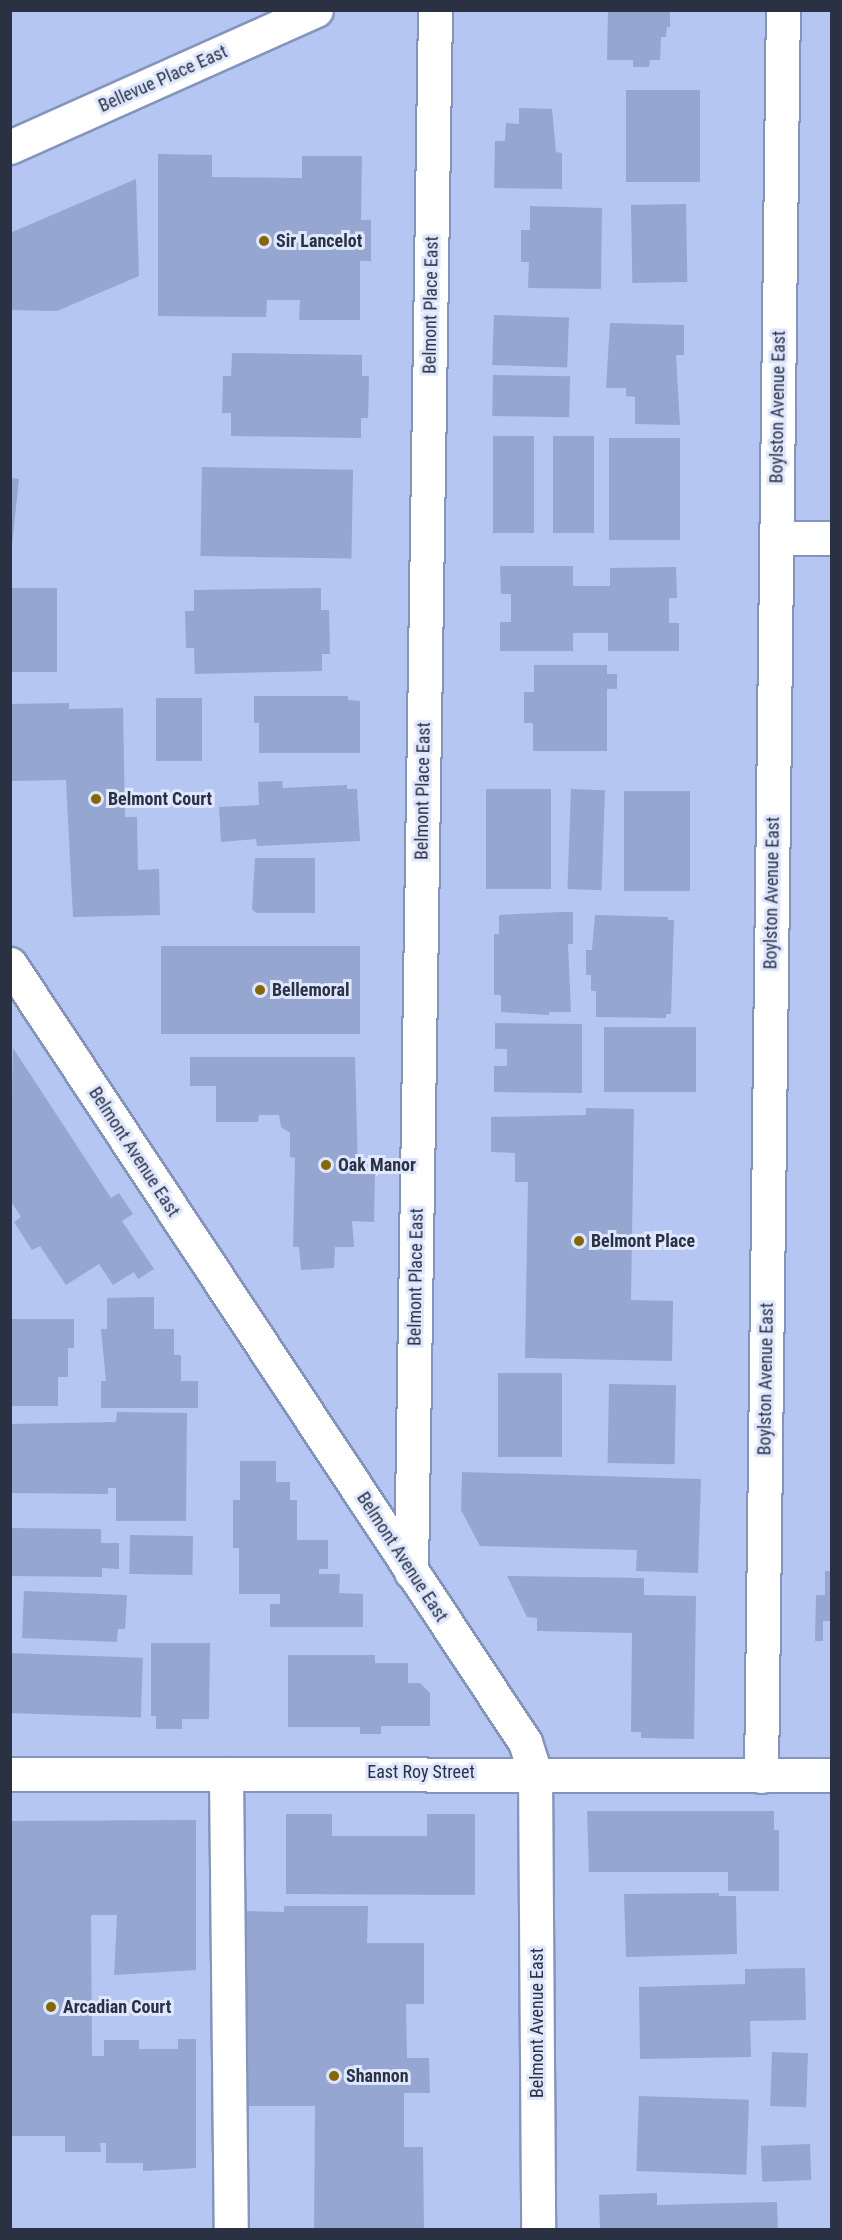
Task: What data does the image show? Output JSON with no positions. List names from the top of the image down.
{
  "streets": {
    "street": [
      "Bellevue Place East",
      "Belmont Place East",
      "Boylston Avenue East",
      "Belmont Avenue East",
      "East Roy Street"
    ]
  },
  "crossings": [
    ["Belmont Place East", "Belmont Avenue East"],
    ["Boylston Avenue East", "East Roy Street"],
    ["Belmont Avenue East", "East Roy Street"]
  ],
  "places": [
    "Sir Lancelot",
    "Belmont Court",
    "Bellemoral",
    "Oak Manor",
    "Belmont Place",
    "Arcadian Court",
    "Shannon"
  ]
}
